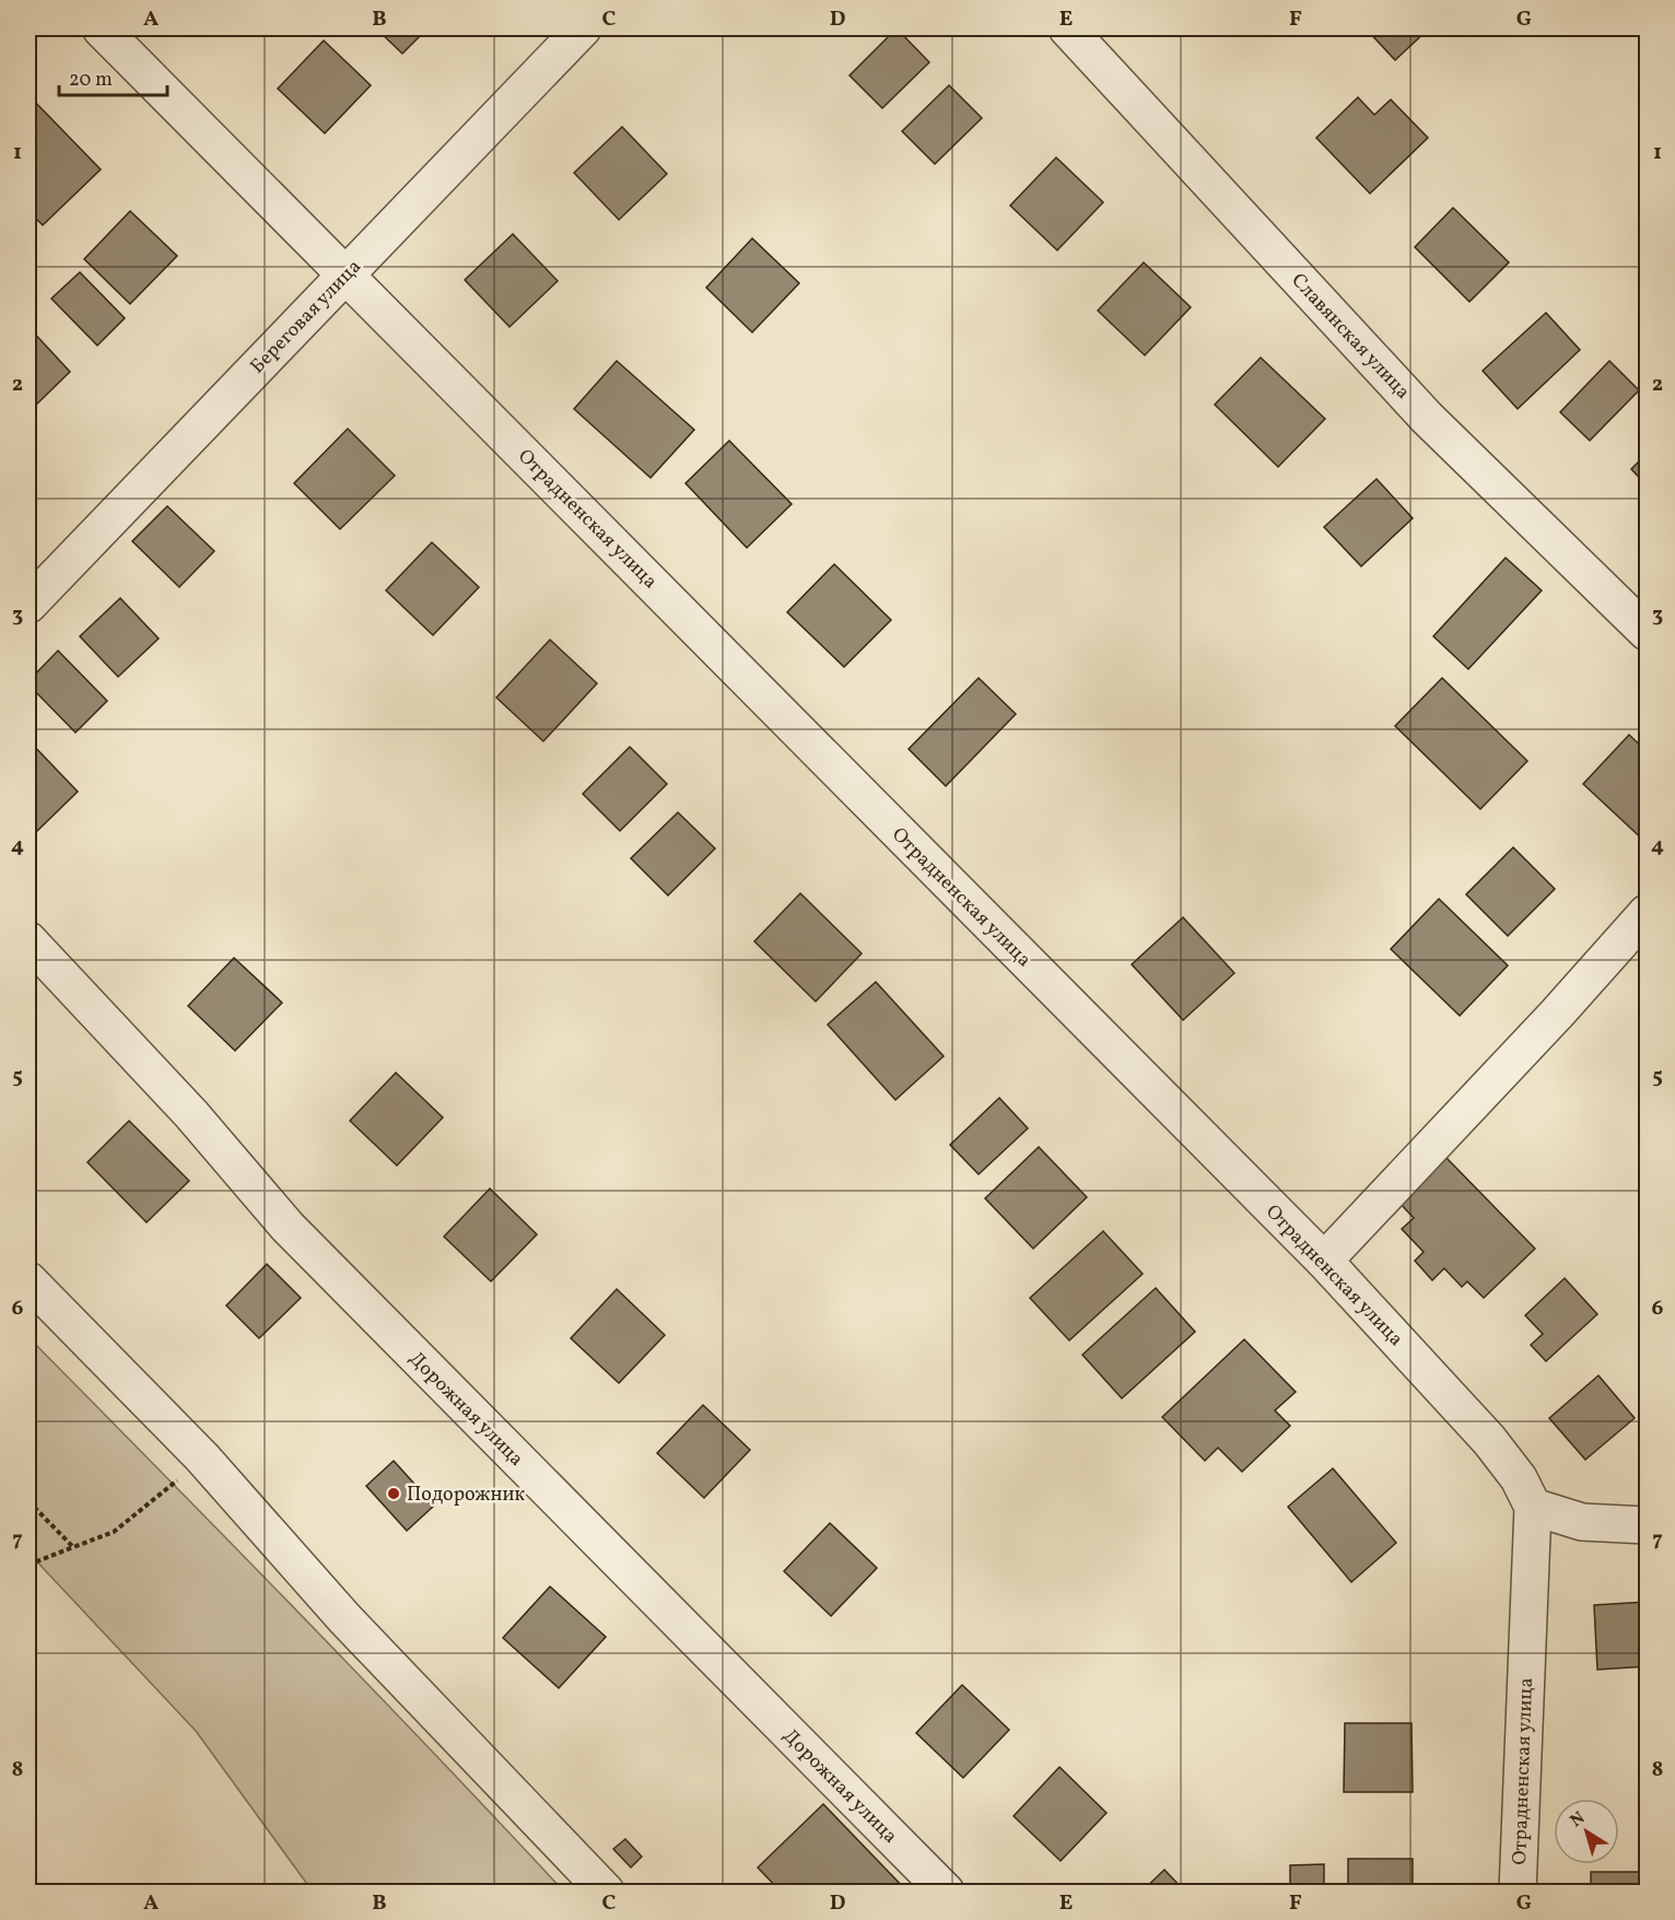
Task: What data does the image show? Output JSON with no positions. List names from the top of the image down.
{
  "streets": {
    "street": [
      "Береговая улица",
      "Славянская улица",
      "Отрадненская улица",
      "Дорожная улица"
    ]
  },
  "crossings": [
    ["Береговая улица", "Отрадненская улица"]
  ],
  "places": ["Подорожник"],
  "scale_bar": "20 m",
  "north": "top left",
  "grid": {
    "columns": [
      "A",
      "B",
      "C",
      "D",
      "E",
      "F",
      "G"
    ],
    "rows": [
      "1",
      "2",
      "3",
      "4",
      "5",
      "6",
      "7",
      "8"
    ]
  }
}
